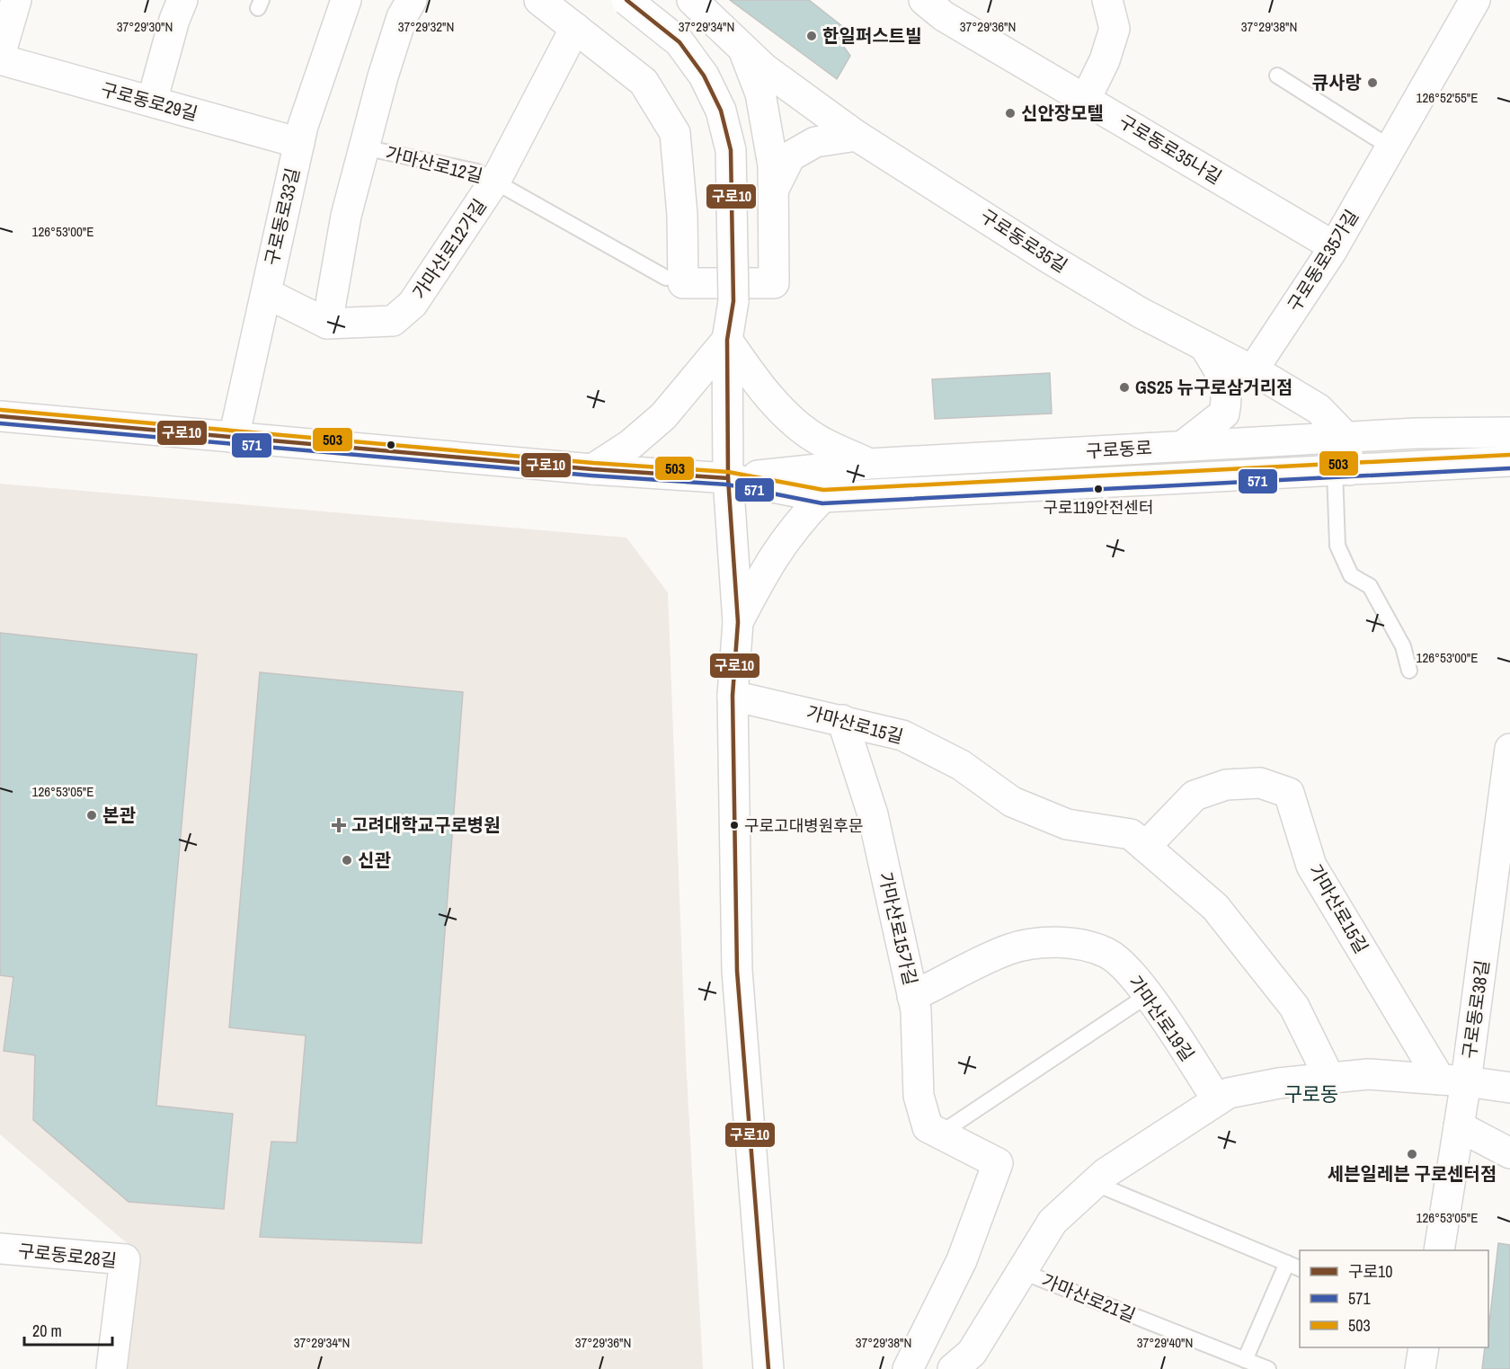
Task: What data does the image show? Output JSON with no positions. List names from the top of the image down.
{
  "streets": {
    "street": [
      "구로동로29길",
      "구로동로35나길",
      "가마산로12길",
      "구로동로33길",
      "구로동로35길",
      "가마산로12가길",
      "구로동로35가길",
      "구로동로",
      "가마산로15길",
      "가마산로15가길",
      "구로동로38길",
      "가마산로19길",
      "구로동로28길"
    ],
    "lane": ["가마산로21길"]
  },
  "crossings": [
    ["구로동로29길", "구로동로33길"],
    ["구로동로35나길", "구로동로35가길"],
    ["가마산로12길", "가마산로12가길"],
    ["구로동로33길", "가마산로12가길"],
    ["구로동로33길", "구로동로"],
    ["구로동로35길", "구로동로35가길"],
    ["구로동로35길", "구로동로"],
    ["가마산로15길", "가마산로15가길"],
    ["가마산로15길", "구로동로38길"],
    ["가마산로15가길", "가마산로19길"]
  ],
  "districts": ["구로동"],
  "places": {
    "other": [
      "한일퍼스트빌",
      "큐사랑",
      "신안장모텔",
      "GS25 뉴구로삼거리점",
      "구로119안전센터",
      "본관",
      "구로고대병원후문",
      "신관",
      "세븐일레븐 구로센터점"
    ],
    "health": ["고려대학교구로병원"]
  },
  "lines": ["transit line 구로10", "transit line 503", "transit line 571"],
  "legend": ["구로10", "571", "503"],
  "scale_bar": "20 m",
  "coordinates": [
    "37°29'30\"N",
    "37°29'32\"N",
    "37°29'34\"N",
    "37°29'36\"N",
    "37°29'38\"N",
    "126°52'55\"E",
    "126°53'00\"E",
    "126°53'05\"E",
    "37°29'40\"N"
  ]
}
